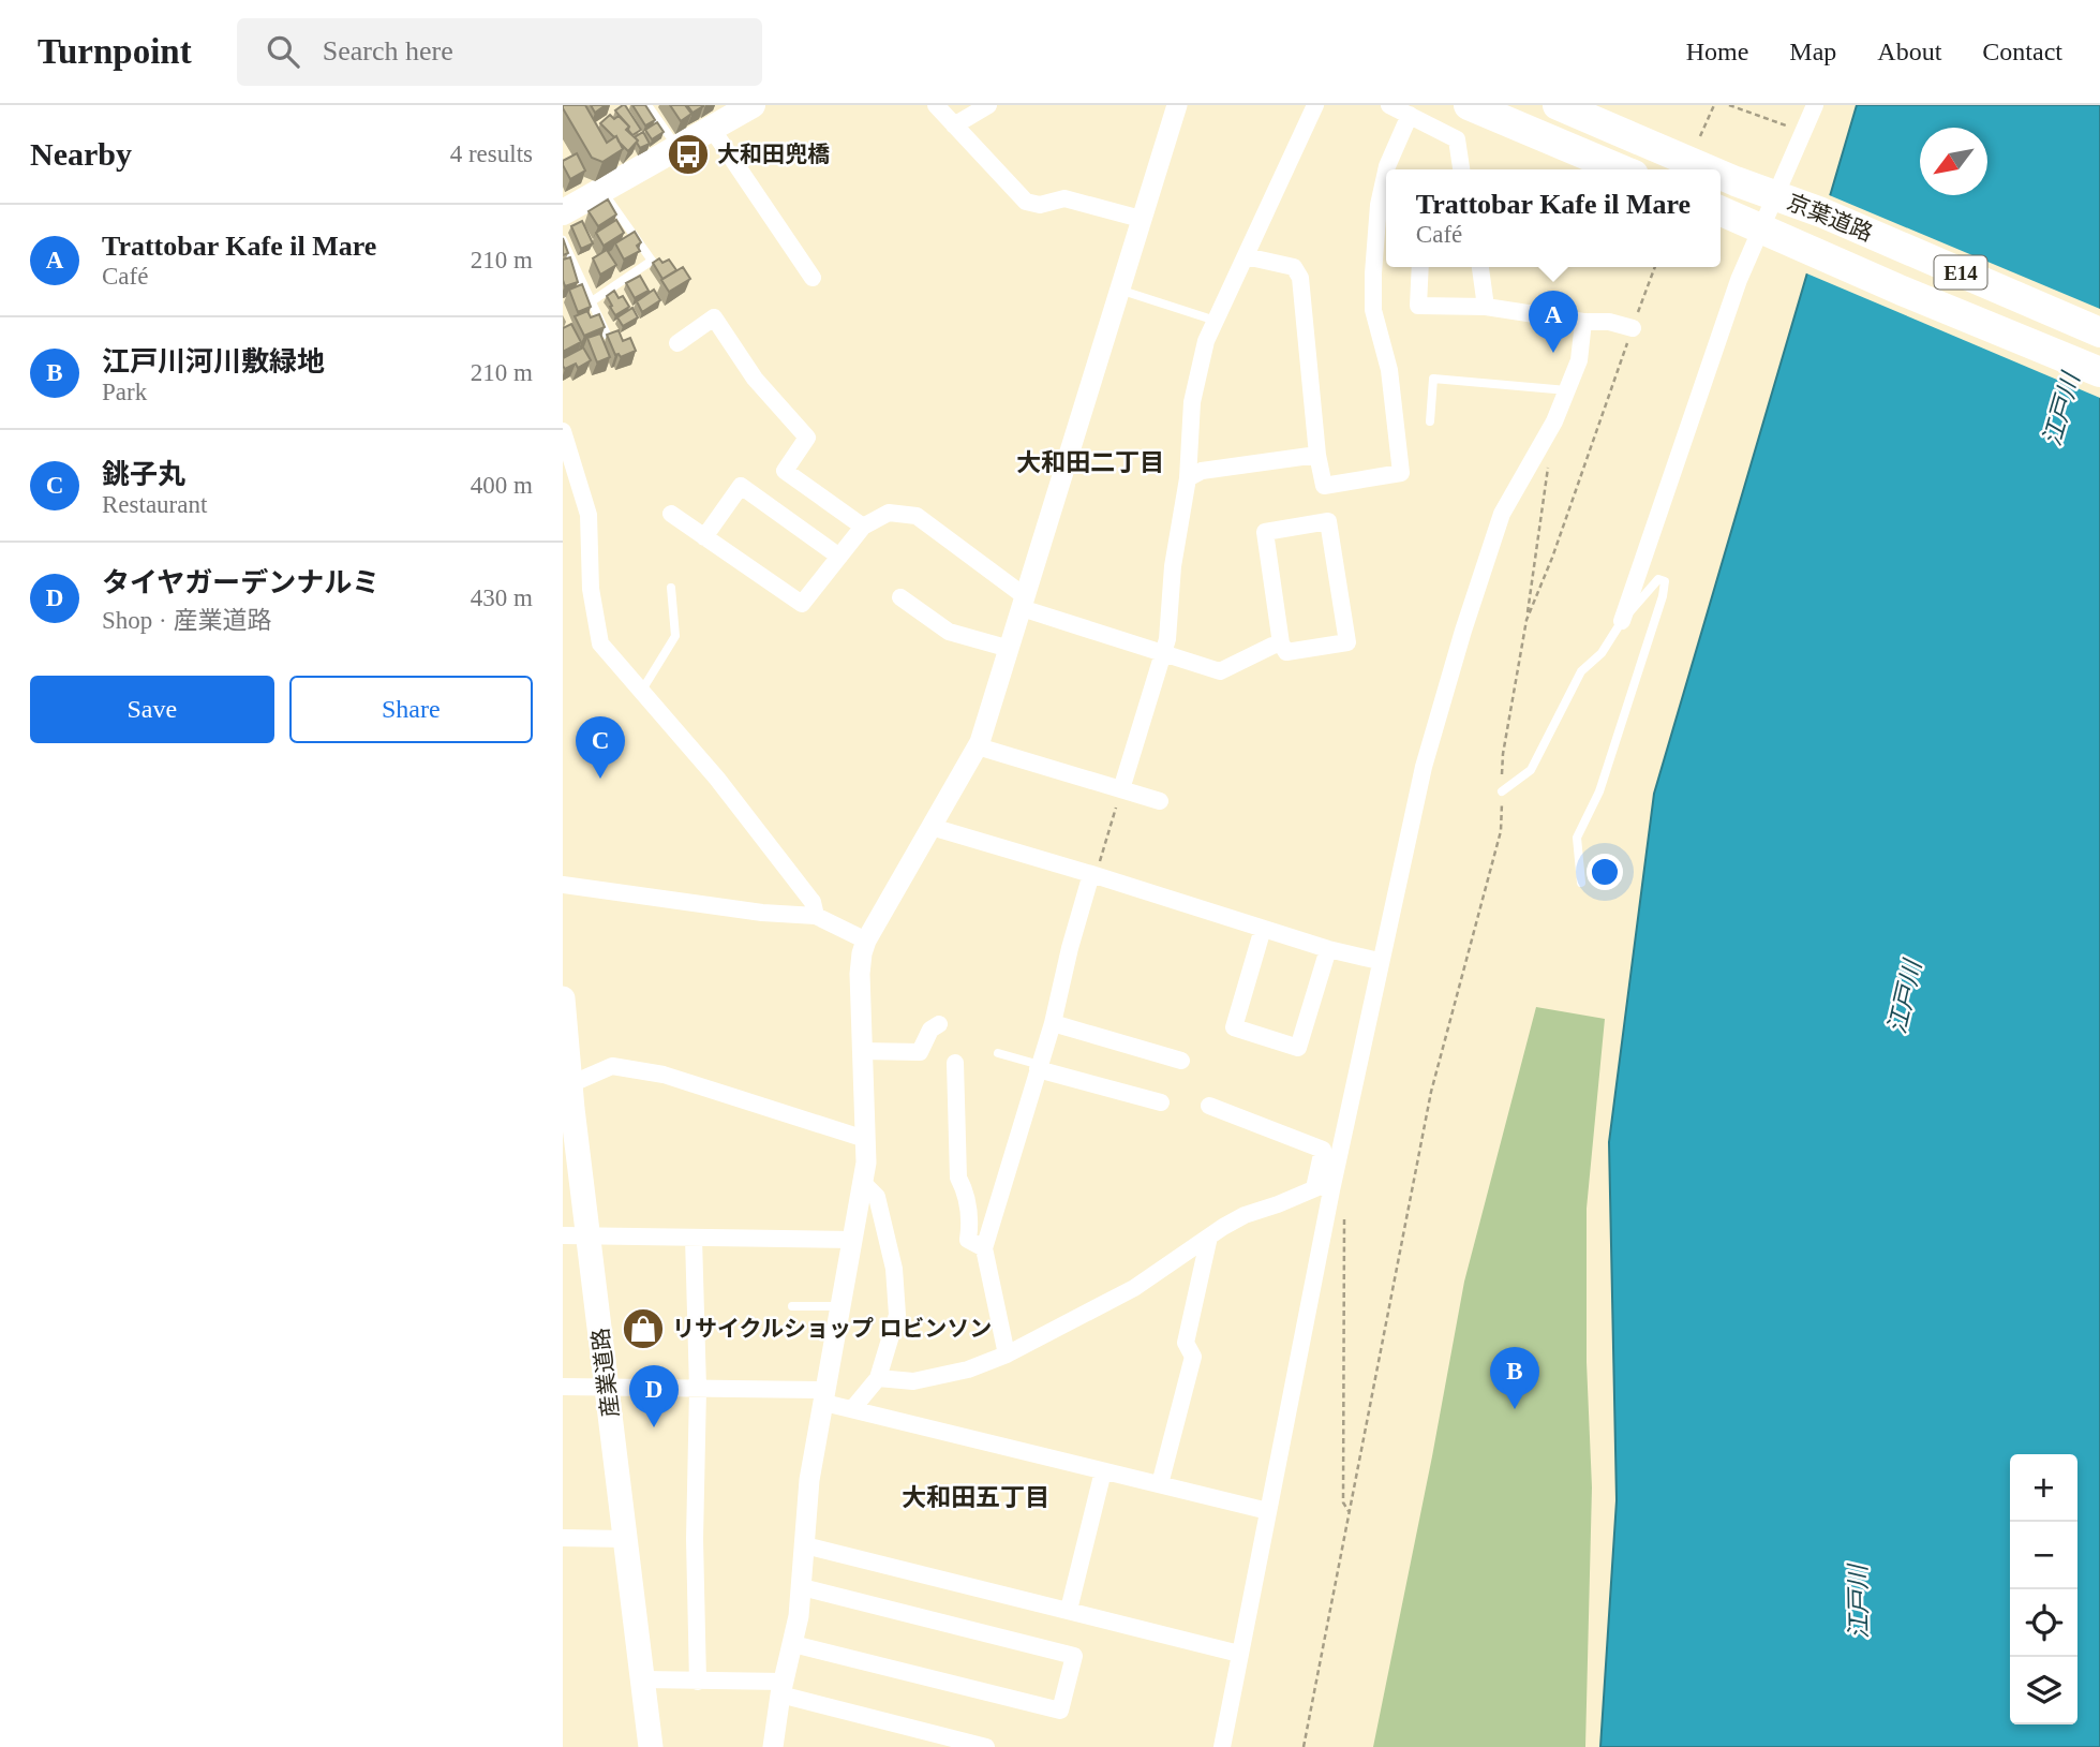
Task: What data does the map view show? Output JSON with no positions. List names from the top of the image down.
{
  "streets": {
    "highway": ["京葉道路", "E14"],
    "main road": ["産業道路"]
  },
  "districts": ["大和田二丁目", "大和田五丁目"],
  "water": ["江戸川"],
  "places": {
    "bus stop": ["大和田兜橋"],
    "shop": ["リサイクルショップ ロビンソン"]
  },
  "north": "bottom left",
  "page": {
    "header": "Turnpoint",
    "search": "Search here",
    "nav": [
      "Home",
      "Map",
      "About",
      "Contact"
    ],
    "heading": ["Nearby", "4 results"],
    "popup": ["Trattobar Kafe il Mare", "Café"],
    "list": [
      {
        "mark": "A",
        "name": "Trattobar Kafe il Mare",
        "note": "Café",
        "value": "210 m"
      },
      {
        "mark": "B",
        "name": "江戸川河川敷緑地",
        "note": "Park",
        "value": "210 m"
      },
      {
        "mark": "C",
        "name": "銚子丸",
        "note": "Restaurant",
        "value": "400 m"
      },
      {
        "mark": "D",
        "name": "タイヤガーデンナルミ",
        "note": "Shop · 産業道路",
        "value": "430 m"
      }
    ],
    "pins": [
      "A",
      "C",
      "B",
      "D"
    ],
    "buttons": ["Save", "Share"],
    "map_buttons": ["+", "−"]
  }
}
